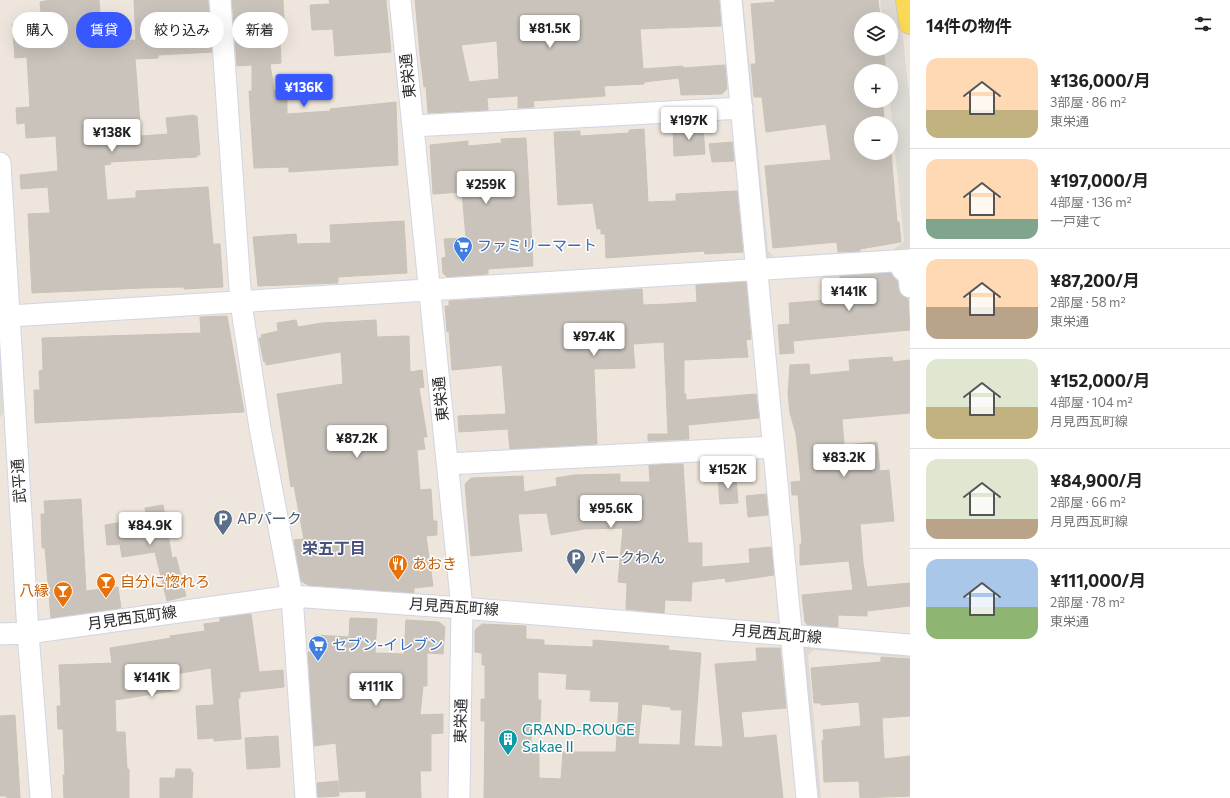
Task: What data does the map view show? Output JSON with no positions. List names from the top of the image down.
{
  "streets": {
    "street": ["東栄通", "武平通", "月見西瓦町線"]
  },
  "crossings": [
    ["東栄通", "月見西瓦町線"],
    ["武平通", "月見西瓦町線"]
  ],
  "districts": ["栄五丁目"],
  "places": {
    "supermarket": ["ファミリーマート", "セブン-イレブン"],
    "parking": ["APパーク", "パークわん"],
    "restaurant": ["あおき"],
    "bar": ["自分に惚れろ", "八縁"],
    "building": ["GRAND-ROUGE Sakae II"]
  },
  "page": {
    "heading": "14件の物件",
    "map_buttons": ["+", "−"],
    "chip": [
      "購入",
      "賃貸",
      "絞り込み",
      "新着"
    ],
    "price": [
      "¥81.5K",
      "¥136K",
      "¥197K",
      "¥138K",
      "¥259K",
      "¥141K",
      "¥97.4K",
      "¥87.2K",
      "¥83.2K",
      "¥152K",
      "¥95.6K",
      "¥84.9K",
      "¥141K",
      "¥111K"
    ],
    "list": [
      {
        "name": "¥136,000/月",
        "note": "3部屋 · 86 m² · 東栄通"
      },
      {
        "name": "¥197,000/月",
        "note": "4部屋 · 136 m² · 一戸建て"
      },
      {
        "name": "¥87,200/月",
        "note": "2部屋 · 58 m² · 東栄通"
      },
      {
        "name": "¥152,000/月",
        "note": "4部屋 · 104 m² · 月見西瓦町線"
      },
      {
        "name": "¥84,900/月",
        "note": "2部屋 · 66 m² · 月見西瓦町線"
      },
      {
        "name": "¥111,000/月",
        "note": "2部屋 · 78 m² · 東栄通"
      }
    ]
  }
}
